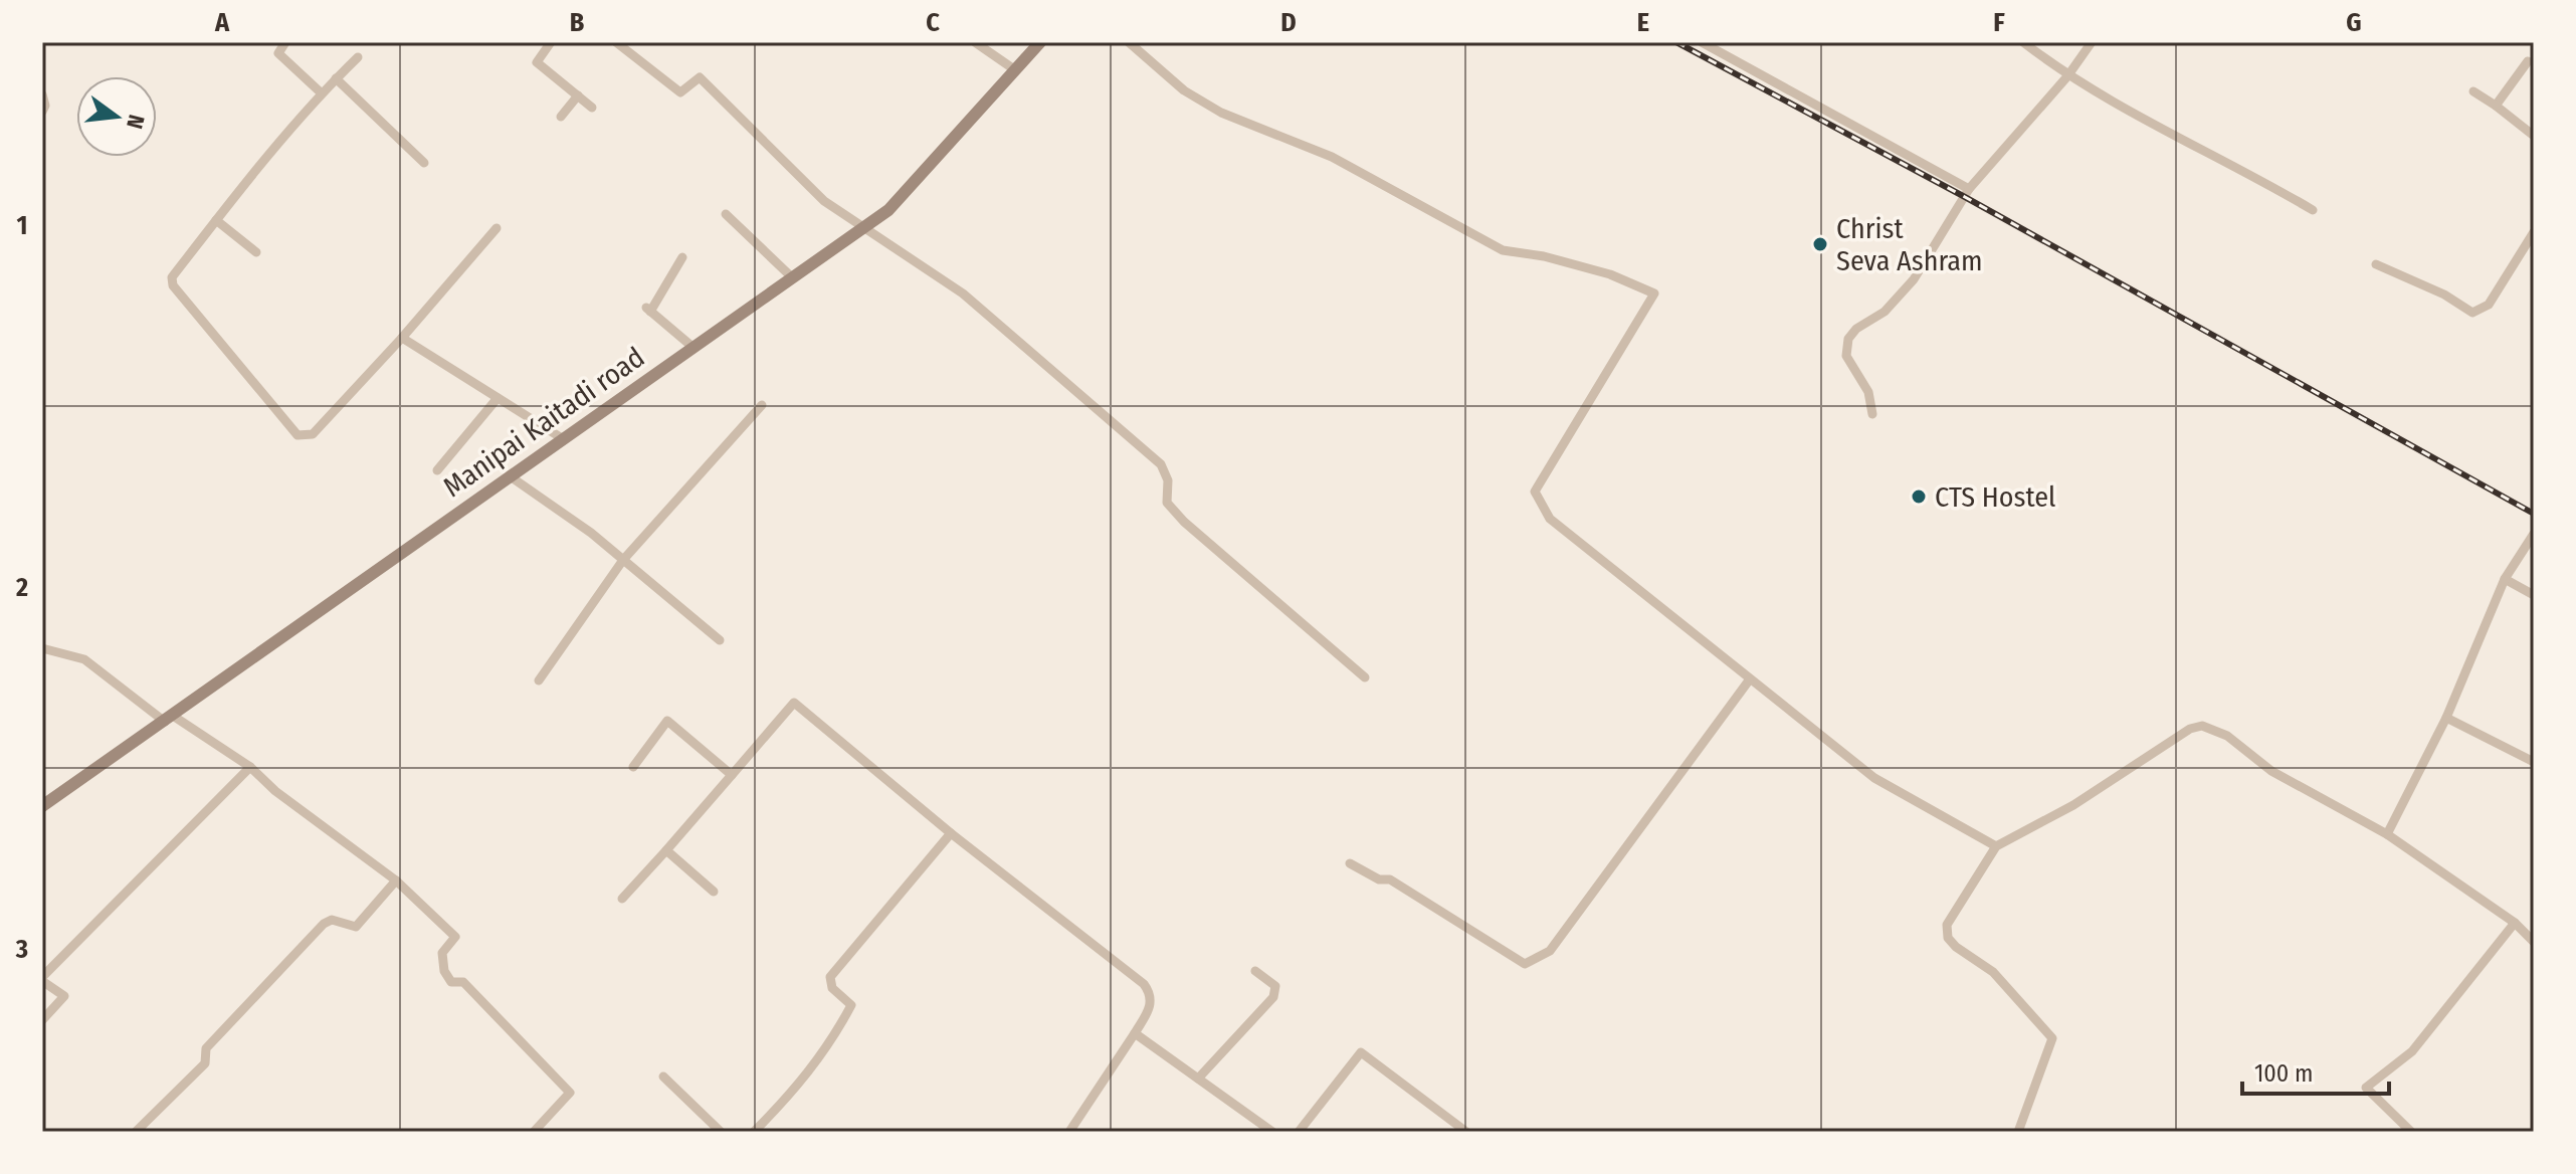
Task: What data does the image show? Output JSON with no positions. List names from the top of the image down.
{
  "streets": {
    "main road": ["Manipai Kaitadi road"]
  },
  "places": ["Christ Seva Ashram", "CTS Hostel"],
  "scale_bar": "100 m",
  "north": "right",
  "grid": {
    "columns": [
      "A",
      "B",
      "C",
      "D",
      "E",
      "F",
      "G"
    ],
    "rows": ["1", "2", "3"]
  }
}
